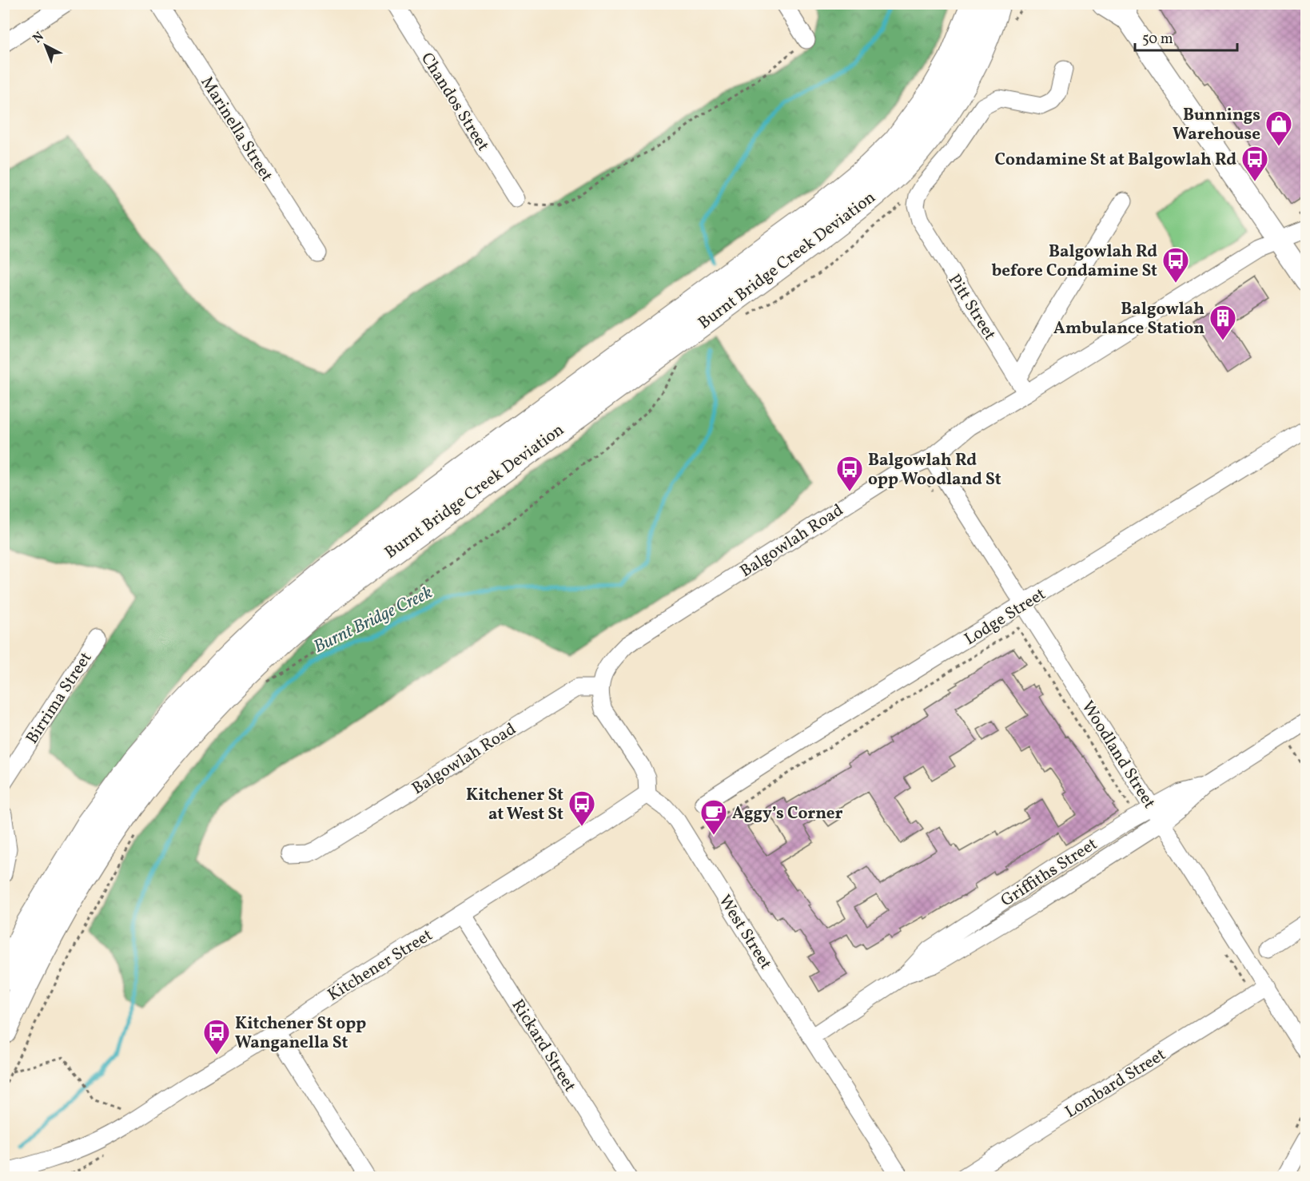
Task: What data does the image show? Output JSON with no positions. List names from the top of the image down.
{
  "streets": {
    "highway": ["Burnt Bridge Creek Deviation"],
    "street": [
      "Chandos Street",
      "Marinella Street",
      "Pitt Street",
      "Balgowlah Road",
      "Lodge Street",
      "Birrima Street",
      "Woodland Street",
      "Griffiths Street",
      "West Street",
      "Kitchener Street",
      "Rickard Street",
      "Lombard Street"
    ]
  },
  "crossings": [
    ["Pitt Street", "Balgowlah Road"],
    ["Balgowlah Road", "Woodland Street"],
    ["Lodge Street", "Woodland Street"],
    ["Woodland Street", "Griffiths Street"],
    ["Woodland Street", "Lombard Street"],
    ["Griffiths Street", "West Street"],
    ["West Street", "Kitchener Street"],
    ["Kitchener Street", "Rickard Street"]
  ],
  "water": ["Burnt Bridge Creek"],
  "places": {
    "shop": ["Bunnings Warehouse"],
    "bus stop": [
      "Condamine St at Balgowlah Rd",
      "Balgowlah Rd before Condamine St",
      "Balgowlah Rd opp Woodland St",
      "Kitchener St at West St",
      "Kitchener St opp Wanganella St"
    ],
    "building": ["Balgowlah Ambulance Station"],
    "cafe": ["Aggy’s Corner"]
  },
  "scale_bar": "50 m",
  "north": "top left"
}
